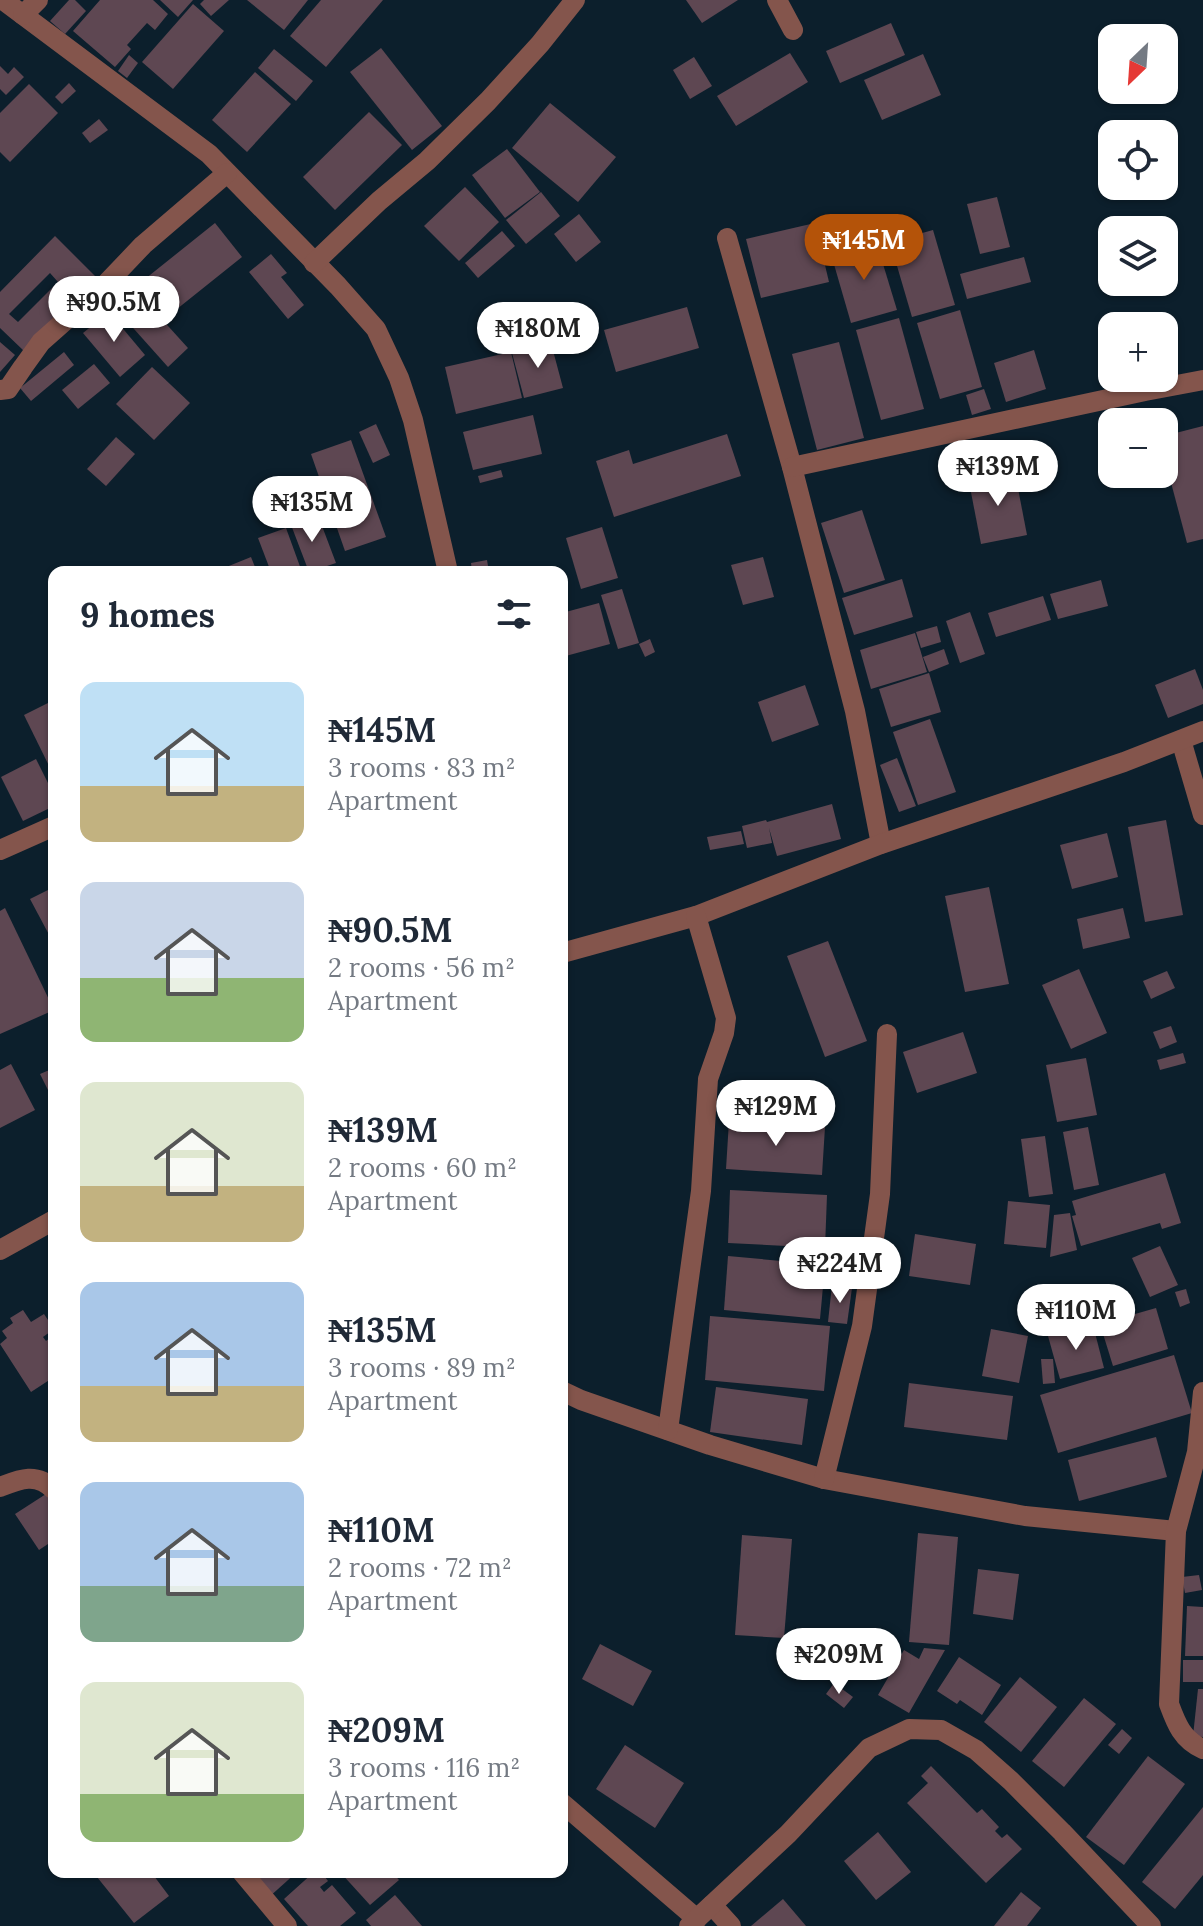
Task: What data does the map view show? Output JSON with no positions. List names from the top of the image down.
{
  "north": "bottom left",
  "page": {
    "map_buttons": ["+", "−"],
    "price": [
      "₦145M",
      "₦90.5M",
      "₦180M",
      "₦139M",
      "₦135M",
      "₦129M",
      "₦224M",
      "₦110M",
      "₦209M"
    ],
    "heading": "9 homes",
    "list": [
      {
        "name": "₦145M",
        "note": "3 rooms · 83 m² · Apartment"
      },
      {
        "name": "₦90.5M",
        "note": "2 rooms · 56 m² · Apartment"
      },
      {
        "name": "₦139M",
        "note": "2 rooms · 60 m² · Apartment"
      },
      {
        "name": "₦135M",
        "note": "3 rooms · 89 m² · Apartment"
      },
      {
        "name": "₦110M",
        "note": "2 rooms · 72 m² · Apartment"
      },
      {
        "name": "₦209M",
        "note": "3 rooms · 116 m² · Apartment"
      }
    ]
  }
}
